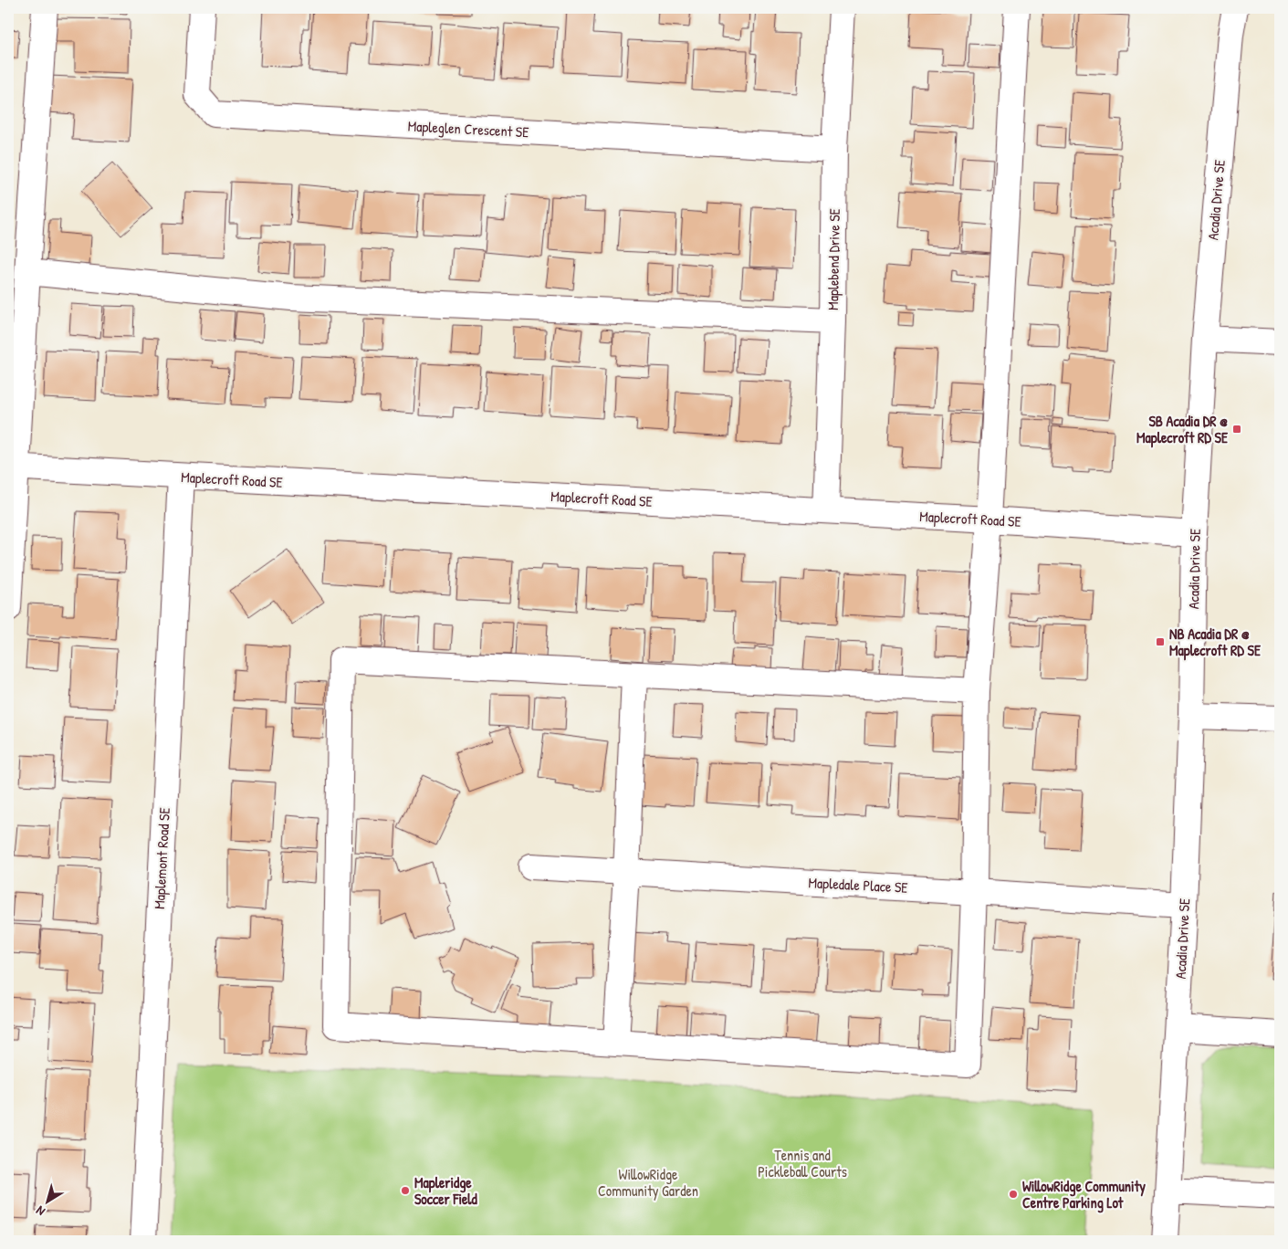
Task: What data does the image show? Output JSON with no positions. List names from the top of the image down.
{
  "streets": {
    "street": [
      "Mapleglen Crescent SE",
      "Acadia Drive SE",
      "Maplebend Drive SE",
      "Maplecroft Road SE",
      "Maplemont Road SE",
      "Mapledale Place SE"
    ]
  },
  "crossings": [
    ["Mapleglen Crescent SE", "Maplebend Drive SE"],
    ["Acadia Drive SE", "Maplecroft Road SE"],
    ["Acadia Drive SE", "Mapledale Place SE"],
    ["Maplebend Drive SE", "Maplecroft Road SE"],
    ["Maplecroft Road SE", "Maplemont Road SE"]
  ],
  "parks": ["Tennis and Pickleball Courts", "WillowRidge Community Garden"],
  "places": {
    "transit": ["SB Acadia DR @ Maplecroft RD SE", "NB Acadia DR @ Maplecroft RD SE"],
    "other": ["Mapleridge Soccer Field", "WillowRidge Community Centre Parking Lot"]
  },
  "north": "bottom left"
}
